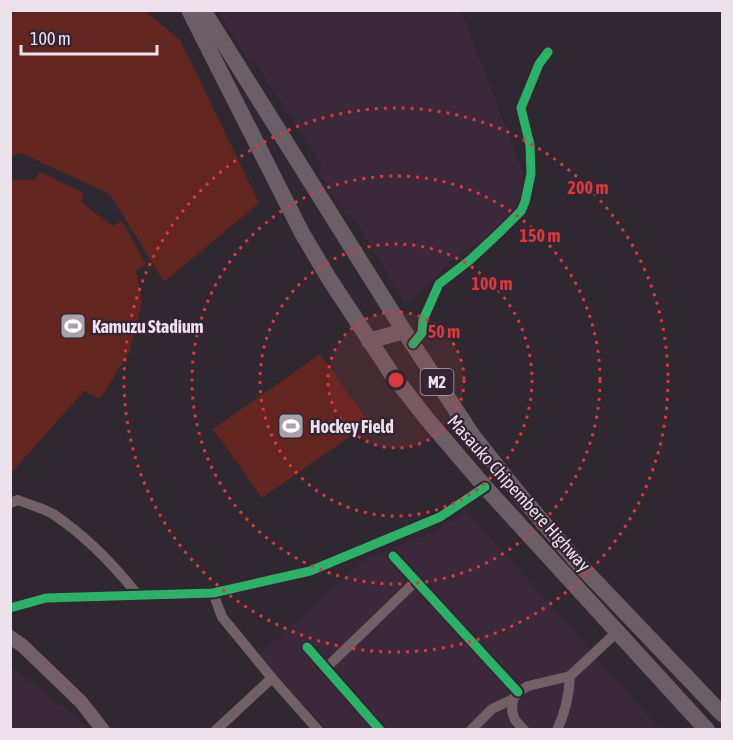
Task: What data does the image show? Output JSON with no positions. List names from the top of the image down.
{
  "streets": {
    "highway": ["M2", "Masauko Chipembere Highway"]
  },
  "places": {
    "sports": ["Kamuzu Stadium", "Hockey Field"]
  },
  "scale_bar": "100 m",
  "rings": [
    "200 m",
    "150 m",
    "100 m",
    "50 m"
  ]
}
